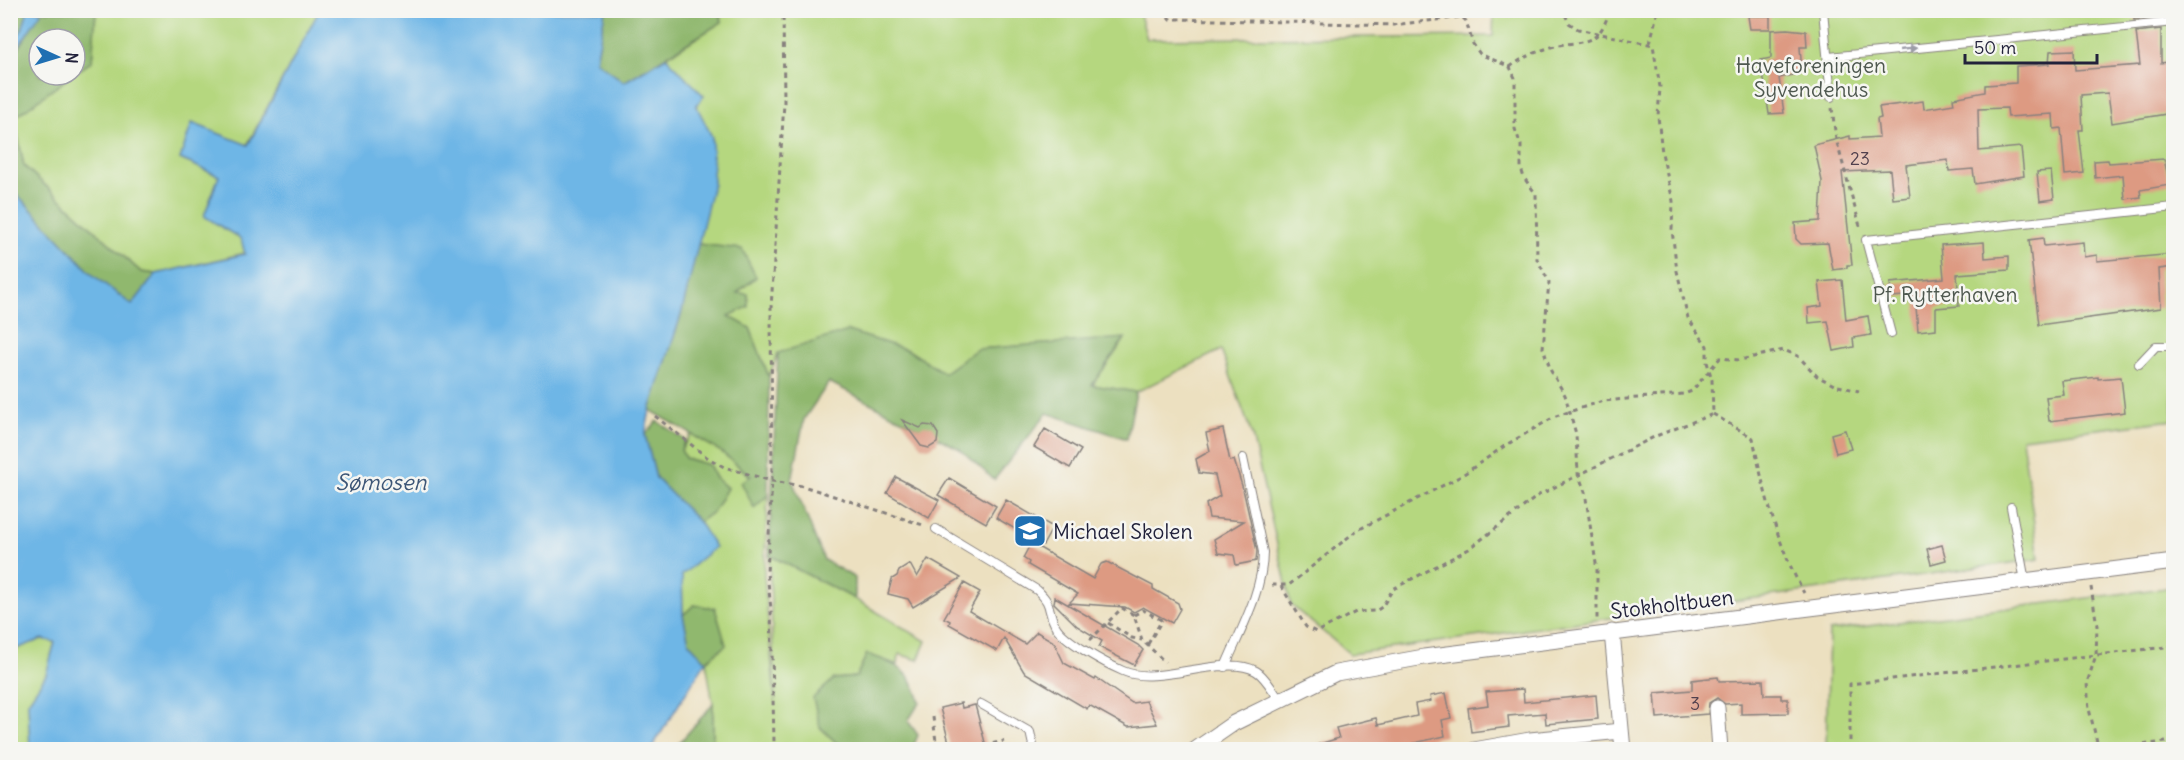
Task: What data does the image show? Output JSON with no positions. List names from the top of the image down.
{
  "streets": {
    "street": ["Stokholtbuen"]
  },
  "water": ["Sømosen"],
  "parks": ["Haveforeningen Syvendehus", "Pf. Rytterhaven"],
  "places": {
    "school or university": ["Michael Skolen"]
  },
  "house_numbers": ["23", "3"],
  "scale_bar": "50 m",
  "north": "right"
}
